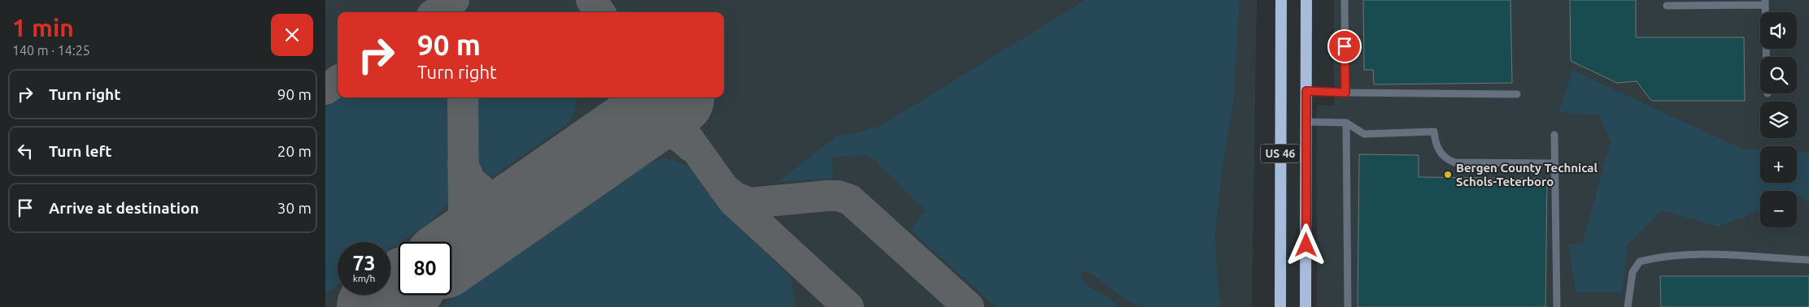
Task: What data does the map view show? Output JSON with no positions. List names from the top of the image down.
{
  "streets": {
    "highway": ["US 46"]
  },
  "places": ["Bergen County Technical Schols-Teterboro"],
  "page": {
    "heading": ["1 min", "140 m · 14:25"],
    "map_buttons": ["+", "−"],
    "turn": ["90 m", "Turn right"],
    "list": [
      {
        "name": "Turn right",
        "value": "90 m"
      },
      {
        "name": "Turn left",
        "value": "20 m"
      },
      {
        "name": "Arrive at destination",
        "value": "30 m"
      }
    ],
    "speed": "73 km/h",
    "limit": "80"
  }
}
